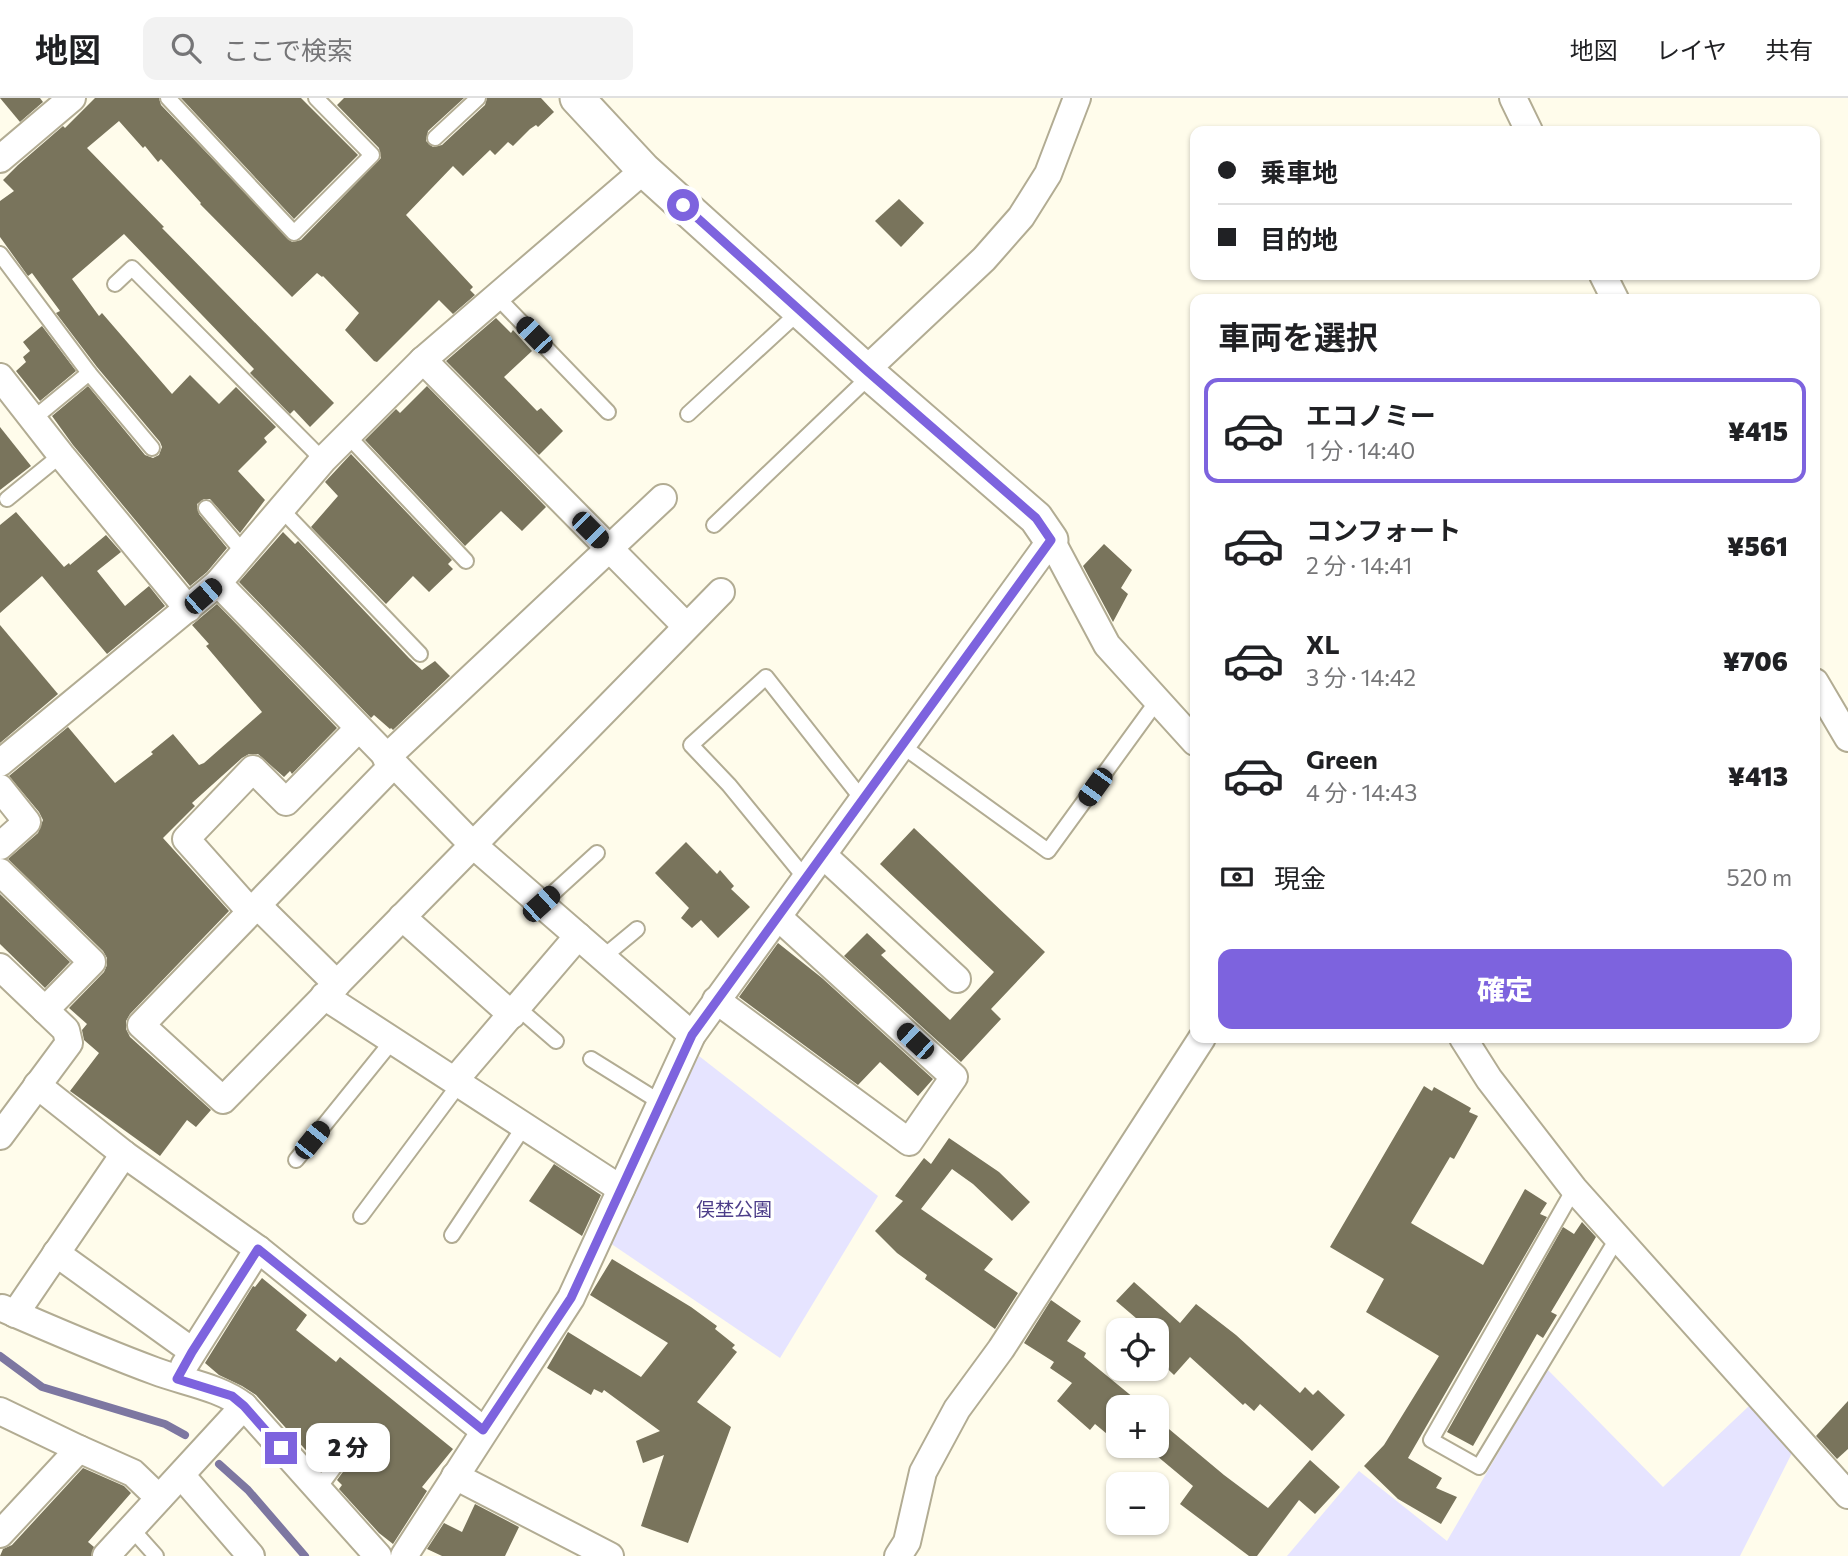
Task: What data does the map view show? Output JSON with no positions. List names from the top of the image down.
{
  "parks": ["俣埜公園"],
  "page": {
    "header": "地図",
    "search": "ここで検索",
    "nav": ["地図", "レイヤ", "共有"],
    "banner": ["乗車地", "目的地"],
    "heading": "車両を選択",
    "list": [
      {
        "name": "エコノミー",
        "note": "1 分 · 14:40",
        "value": "¥415"
      },
      {
        "name": "コンフォート",
        "note": "2 分 · 14:41",
        "value": "¥561"
      },
      {
        "name": "XL",
        "note": "3 分 · 14:42",
        "value": "¥706"
      },
      {
        "name": "Green",
        "note": "4 分 · 14:43",
        "value": "¥413"
      }
    ],
    "pay": ["現金", "520 m"],
    "buttons": "確定",
    "map_buttons": ["+", "−"],
    "bubble": "2 分"
  }
}
